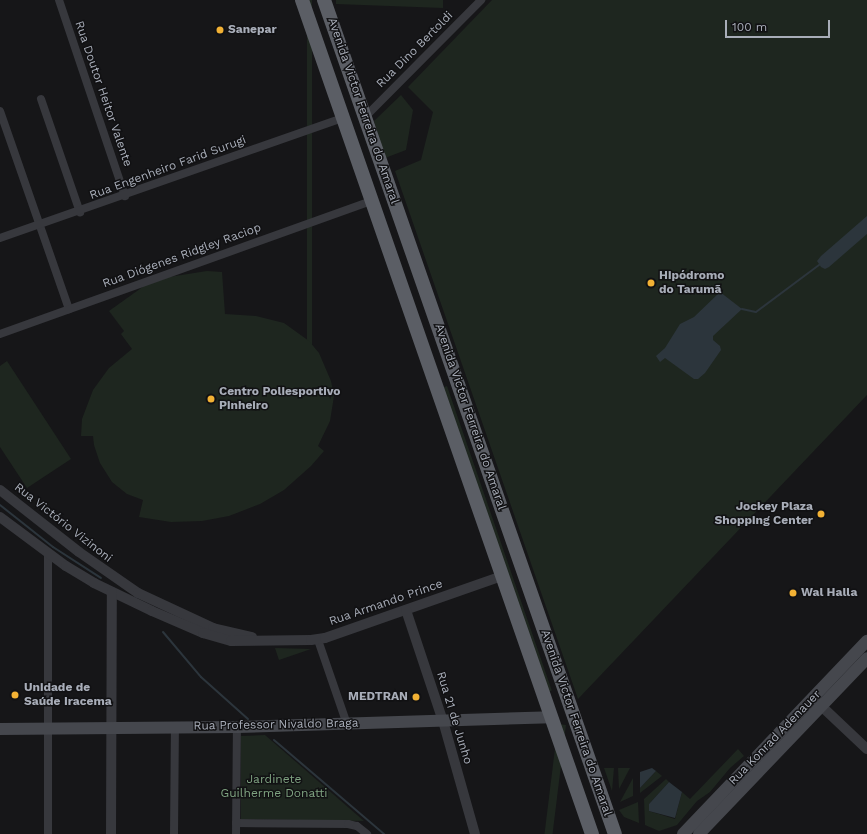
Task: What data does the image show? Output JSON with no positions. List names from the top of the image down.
{
  "streets": {
    "highway": ["Avenida Victor Ferreira do Amaral"],
    "main road": ["Rua Professor Nivaldo Braga", "Rua Konrad Adenauer"],
    "street": [
      "Rua Dino Bertoldi",
      "Rua Doutor Heitor Valente",
      "Rua Engenheiro Farid Surugi",
      "Rua Diógenes Ridgley Raciop",
      "Rua Victório Vizinoni",
      "Rua Armando Prince",
      "Rua 21 de Junho"
    ]
  },
  "crossings": [
    ["Rua Dino Bertoldi", "Avenida Victor Ferreira do Amaral"],
    ["Rua Doutor Heitor Valente", "Rua Engenheiro Farid Surugi"],
    ["Avenida Victor Ferreira do Amaral", "Rua Engenheiro Farid Surugi"],
    ["Avenida Victor Ferreira do Amaral", "Rua Diógenes Ridgley Raciop"],
    ["Avenida Victor Ferreira do Amaral", "Rua Armando Prince"],
    ["Avenida Victor Ferreira do Amaral", "Rua Professor Nivaldo Braga"],
    ["Rua Victório Vizinoni", "Rua Armando Prince"],
    ["Rua Armando Prince", "Rua 21 de Junho"],
    ["Rua 21 de Junho", "Rua Professor Nivaldo Braga"]
  ],
  "parks": ["Jardinete Guilherme Donatti"],
  "places": [
    "Sanepar",
    "Hipódromo do Tarumã",
    "Centro Poliesportivo Pinheiro",
    "Jockey Plaza Shopping Center",
    "Wal Halla",
    "Unidade de Saúde Iracema",
    "MEDTRAN"
  ],
  "scale_bar": "100 m"
}
